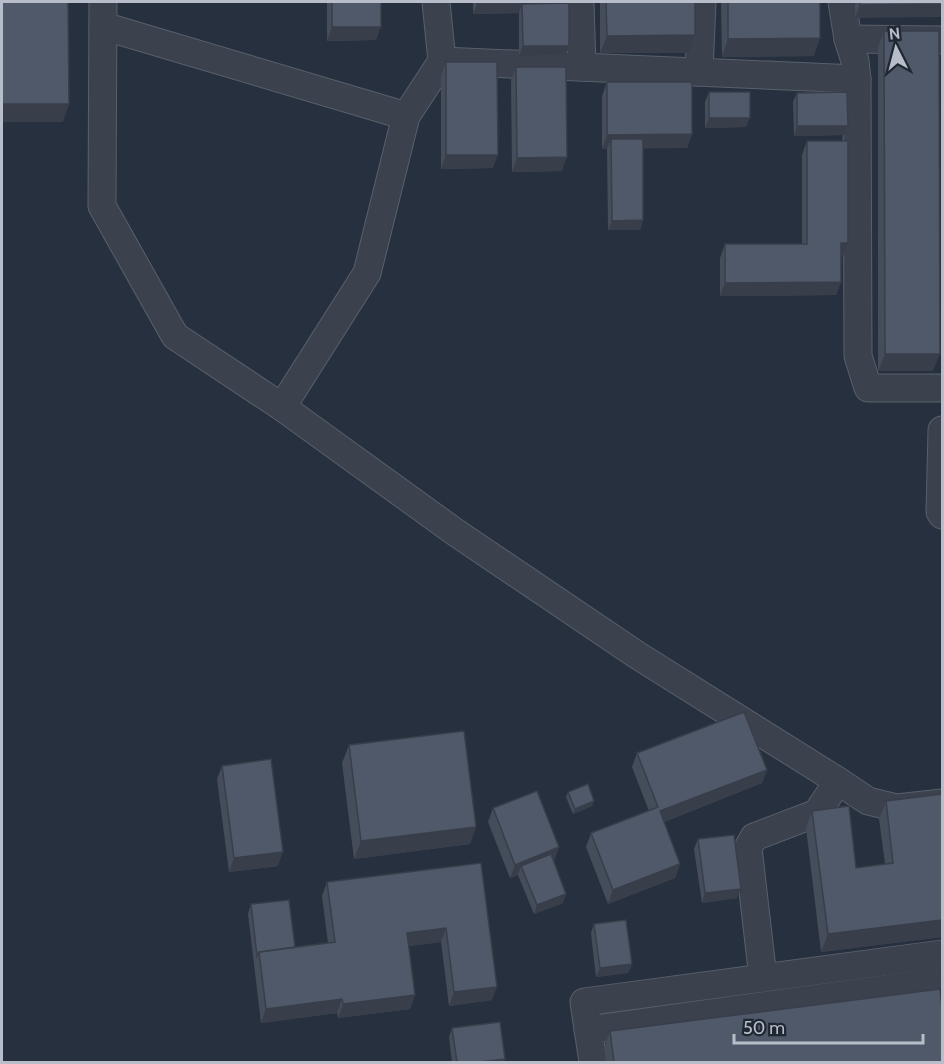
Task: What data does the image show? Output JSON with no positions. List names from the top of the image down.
{
  "scale_bar": "50 m",
  "north": "top"
}
